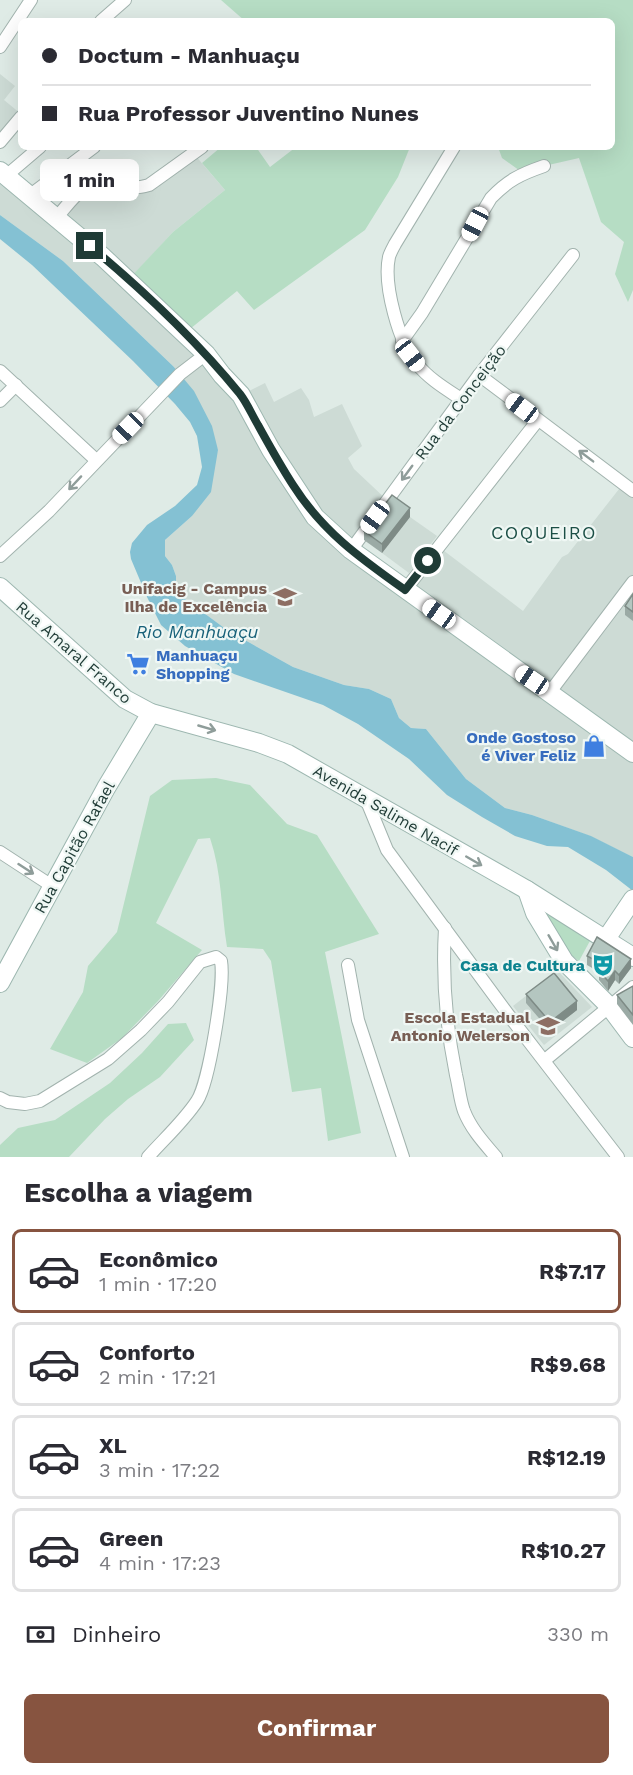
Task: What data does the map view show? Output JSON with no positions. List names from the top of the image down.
{
  "streets": {
    "street": [
      "Rua da Conceição",
      "Rua Amaral Franco",
      "Avenida Salime Nacif",
      "Rua Capitão Rafael"
    ]
  },
  "crossings": [
    ["Rua Amaral Franco", "Avenida Salime Nacif"],
    ["Rua Amaral Franco", "Rua Capitão Rafael"],
    ["Avenida Salime Nacif", "Rua Capitão Rafael"]
  ],
  "one_way": ["Avenida Salime Nacif"],
  "districts": ["COQUEIRO"],
  "water": ["Rio Manhuaçu"],
  "places": {
    "school or university": ["Unifacig - Campus Ilha de Excelência", "Escola Estadual Antonio Welerson"],
    "supermarket": ["Manhuaçu Shopping"],
    "shop": ["Onde Gostoso é Viver Feliz"],
    "theatre": ["Casa de Cultura"]
  },
  "page": {
    "banner": ["Doctum - Manhuaçu", "Rua Professor Juventino Nunes"],
    "bubble": "1 min",
    "heading": "Escolha a viagem",
    "list": [
      {
        "name": "Econômico",
        "note": "1 min · 17:20",
        "value": "R$7.17"
      },
      {
        "name": "Conforto",
        "note": "2 min · 17:21",
        "value": "R$9.68"
      },
      {
        "name": "XL",
        "note": "3 min · 17:22",
        "value": "R$12.19"
      },
      {
        "name": "Green",
        "note": "4 min · 17:23",
        "value": "R$10.27"
      }
    ],
    "pay": ["Dinheiro", "330 m"],
    "buttons": "Confirmar"
  }
}
